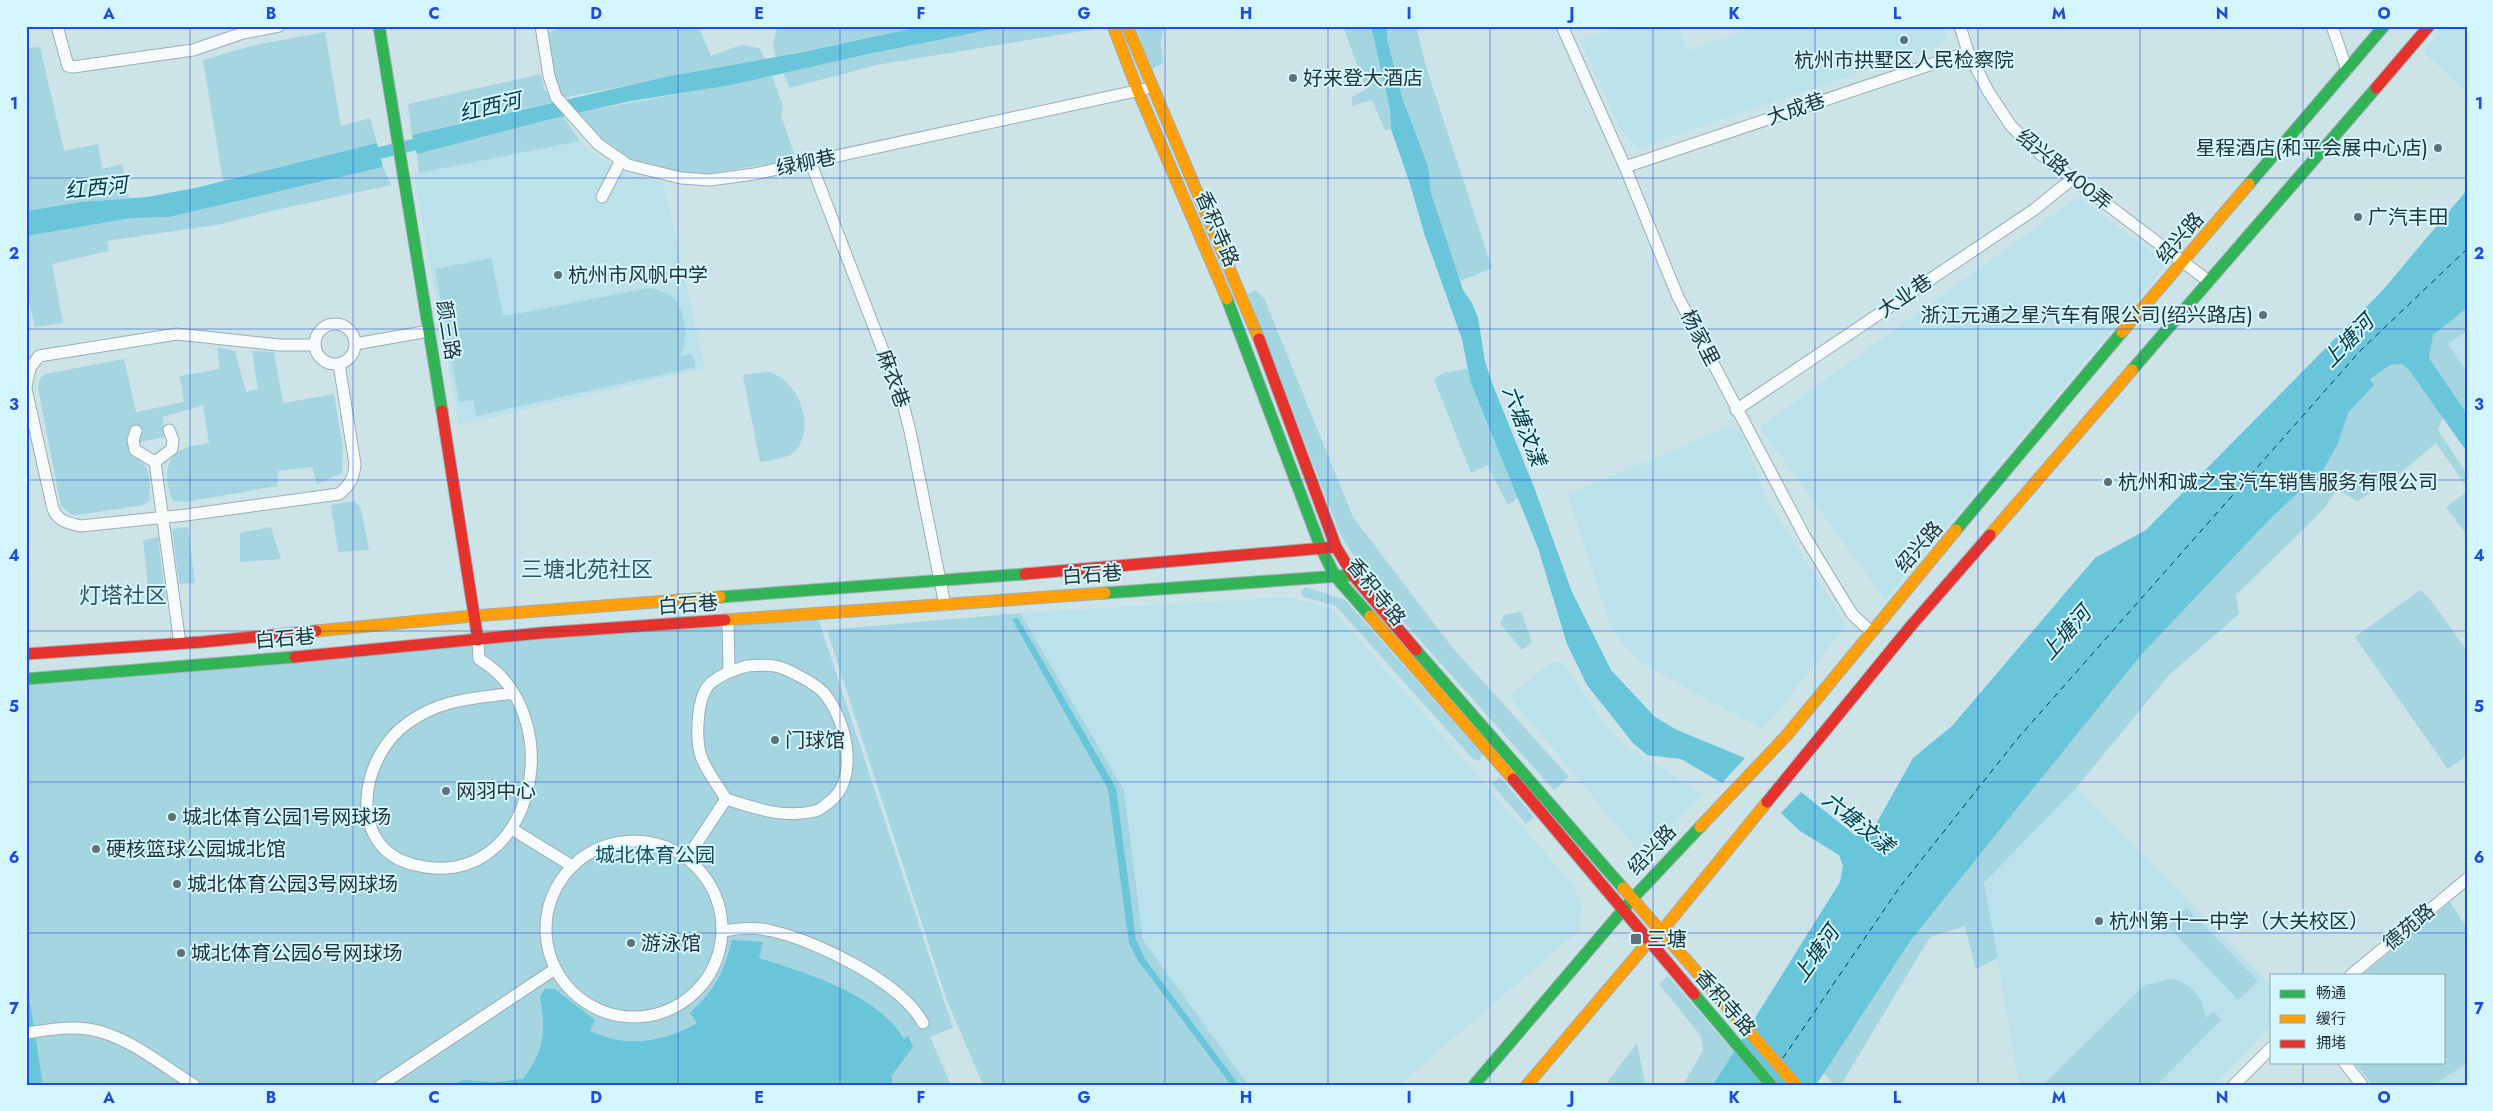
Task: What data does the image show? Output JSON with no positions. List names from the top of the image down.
{
  "streets": {
    "main road": [
      "香积寺路",
      "绍兴路",
      "颜三路",
      "白石巷"
    ],
    "street": [
      "大成巷",
      "绿柳巷",
      "绍兴路400弄",
      "大业巷",
      "杨家里",
      "麻衣巷",
      "德苑路"
    ]
  },
  "crossings": [
    ["大成巷", "绍兴路400弄"],
    ["大成巷", "杨家里"],
    ["绿柳巷", "香积寺路"],
    ["绿柳巷", "麻衣巷"],
    ["绍兴路400弄", "绍兴路"],
    ["绍兴路400弄", "大业巷"],
    ["香积寺路", "绍兴路"],
    ["香积寺路", "白石巷"],
    ["绍兴路", "杨家里"],
    ["大业巷", "杨家里"],
    ["颜三路", "白石巷"],
    ["麻衣巷", "白石巷"]
  ],
  "districts": ["三塘北苑社区", "灯塔社区"],
  "water": ["红西河", "上塘河", "六塘汶漾"],
  "parks": ["城北体育公园"],
  "places": {
    "other": [
      "杭州市拱墅区人民检察院",
      "好来登大酒店",
      "星程酒店(和平会展中心店)",
      "广汽丰田",
      "杭州市风帆中学",
      "浙江元通之星汽车有限公司(绍兴路店)",
      "杭州和诚之宝汽车销售服务有限公司",
      "门球馆",
      "网羽中心",
      "城北体育公园1号网球场",
      "硬核篮球公园城北馆",
      "城北体育公园3号网球场",
      "杭州第十一中学（大关校区）",
      "游泳馆",
      "城北体育公园6号网球场"
    ],
    "transit": ["三塘"]
  },
  "legend": ["畅通", "缓行", "拥堵"],
  "grid": {
    "columns": [
      "A",
      "B",
      "C",
      "D",
      "E",
      "F",
      "G",
      "H",
      "I",
      "J",
      "K",
      "L",
      "M",
      "N",
      "O"
    ],
    "rows": [
      "1",
      "2",
      "3",
      "4",
      "5",
      "6",
      "7"
    ]
  }
}
